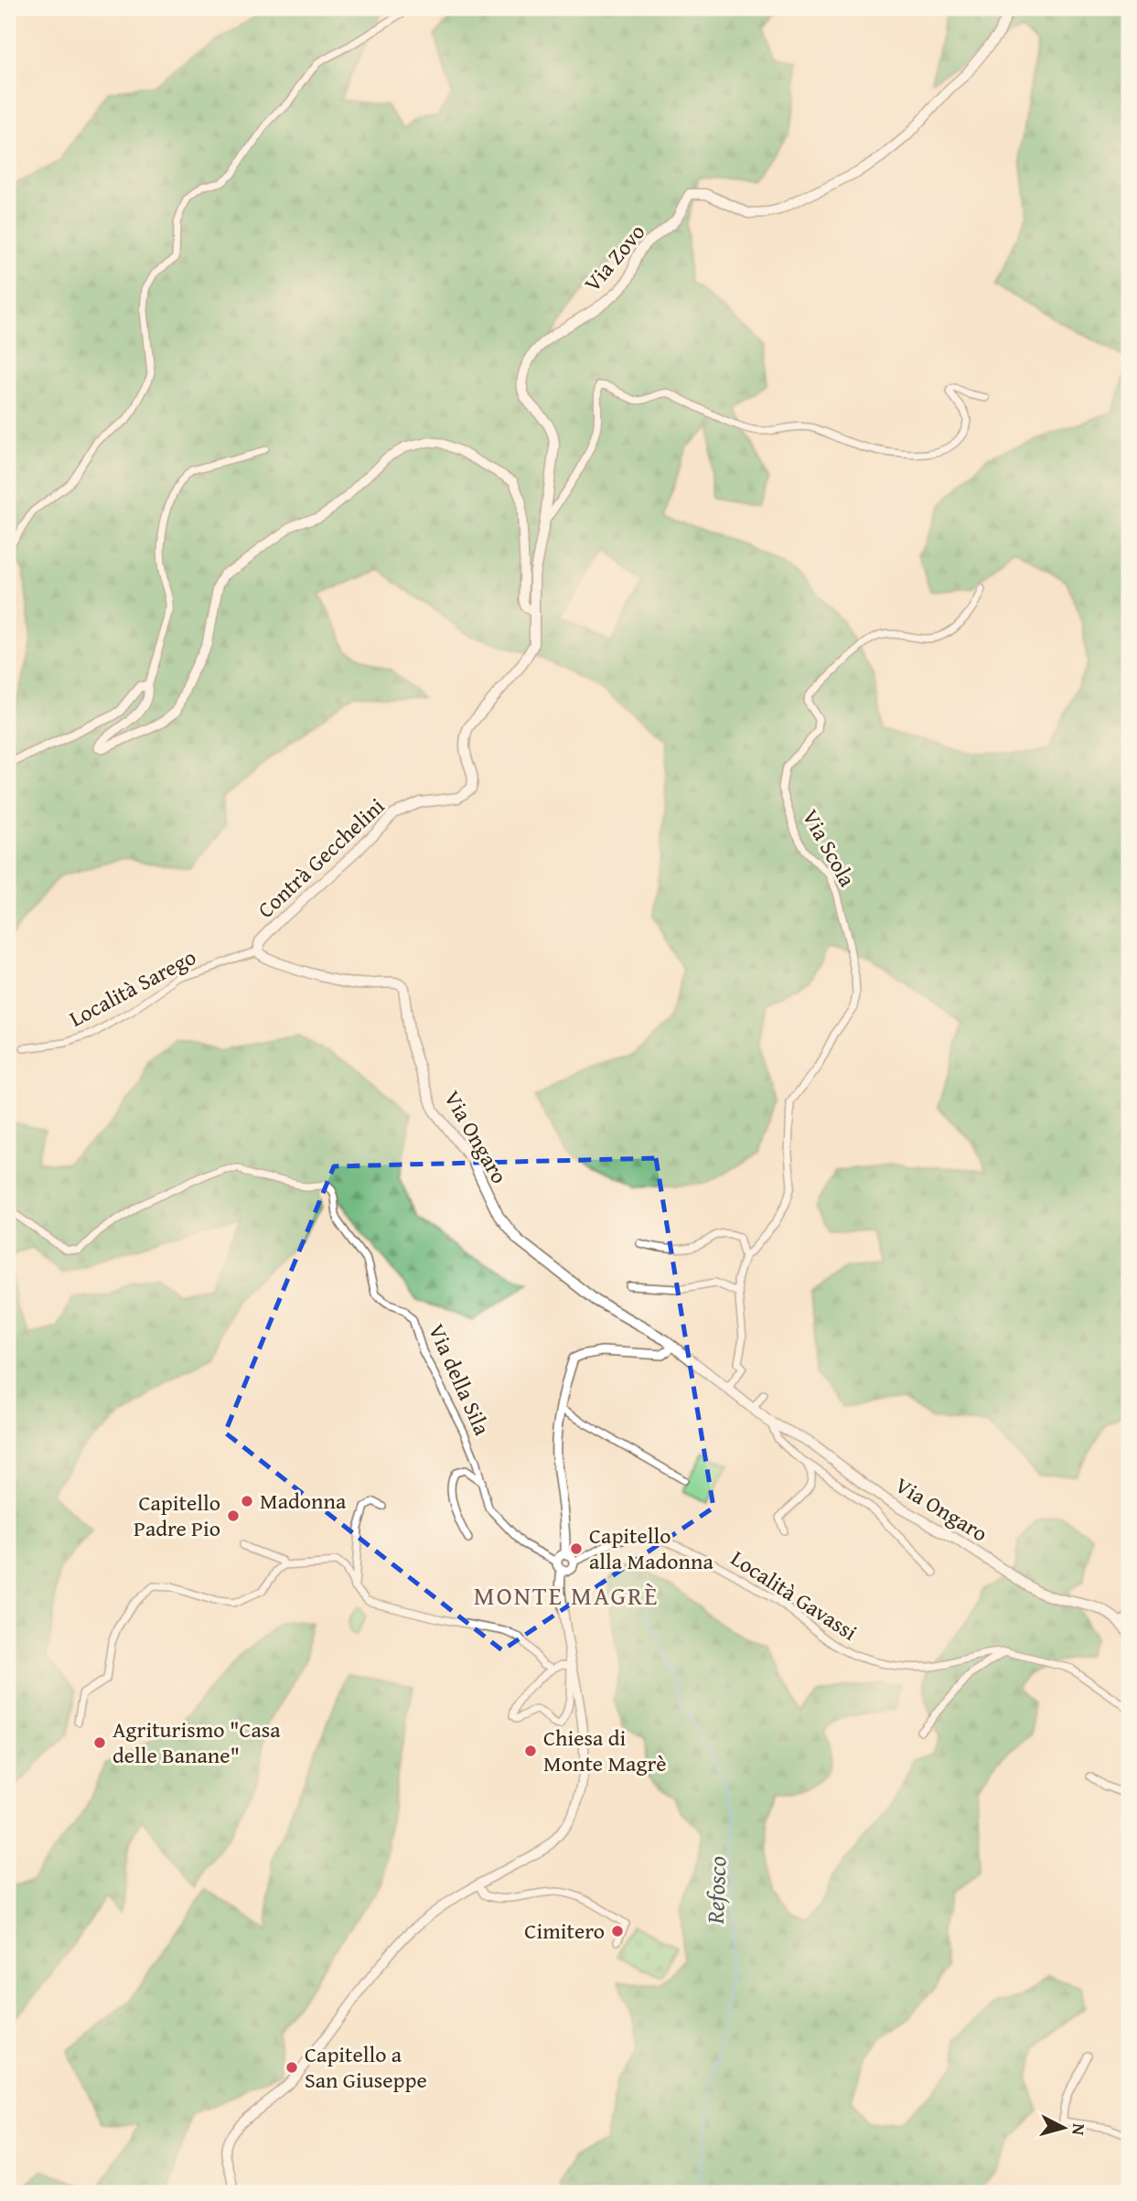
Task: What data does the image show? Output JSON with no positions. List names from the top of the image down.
{
  "streets": {
    "main road": ["Via Zovo", "Contrà Gecchelini", "Via Ongaro"],
    "street": [
      "Via Scola",
      "Località Sarego",
      "Via della Sila",
      "Località Gavassi"
    ]
  },
  "crossings": [
    ["Via Zovo", "Contrà Gecchelini"],
    ["Via Scola", "Via Ongaro"],
    ["Contrà Gecchelini", "Località Sarego"],
    ["Contrà Gecchelini", "Via Ongaro"],
    ["Località Sarego", "Via Ongaro"],
    ["Via della Sila", "Località Gavassi"]
  ],
  "districts": ["MONTE MAGRÈ"],
  "water": ["Refosco"],
  "places": [
    "Madonna",
    "Capitello Padre Pio",
    "Capitello alla Madonna",
    "Agriturismo \"Casa delle Banane\"",
    "Chiesa di Monte Magrè",
    "Cimitero",
    "Capitello a San Giuseppe"
  ],
  "north": "right"
}
